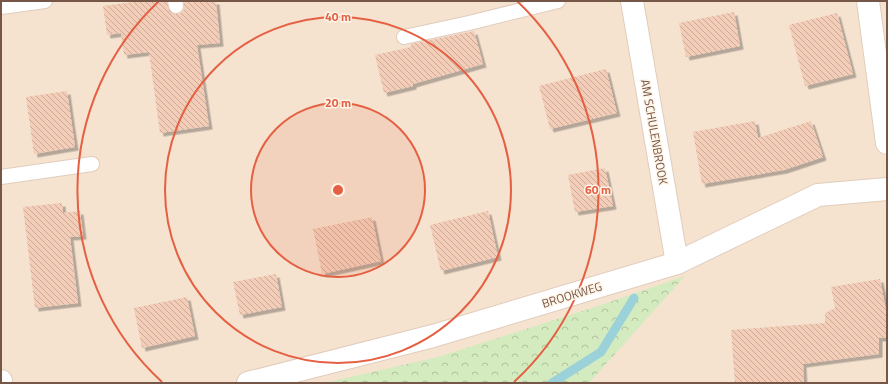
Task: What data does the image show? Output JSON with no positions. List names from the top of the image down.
{
  "streets": {
    "street": ["AM SCHULENBROOK", "BROOKWEG"]
  },
  "crossings": [
    ["AM SCHULENBROOK", "BROOKWEG"]
  ],
  "rings": ["40 m", "20 m", "60 m"]
}
